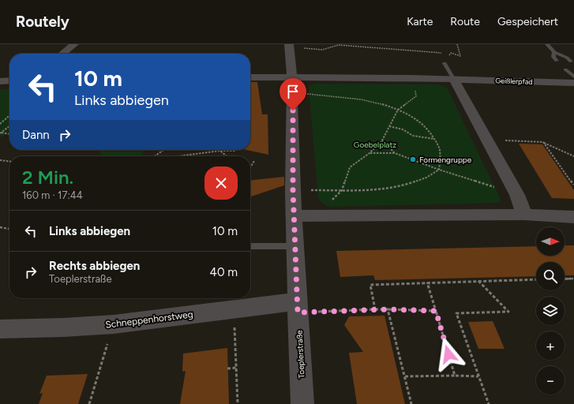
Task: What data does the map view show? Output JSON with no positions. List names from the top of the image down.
{
  "streets": {
    "street": ["Geißlerpfad", "Schneppenhorstweg", "Toeplerstraße"]
  },
  "crossings": [
    ["Schneppenhorstweg", "Toeplerstraße"]
  ],
  "parks": ["Goebelplatz"],
  "places": ["Formengruppe"],
  "north": "right",
  "page": {
    "header": "Routely",
    "nav": ["Karte", "Route", "Gespeichert"],
    "turn": ["10 m", "Links abbiegen"],
    "then": "Dann",
    "heading": ["2 Min.", "160 m · 17:44"],
    "list": [
      {
        "name": "Links abbiegen",
        "value": "10 m"
      },
      {
        "name": "Rechts abbiegen",
        "note": "Toeplerstraße",
        "value": "40 m"
      }
    ],
    "map_buttons": ["+", "−"]
  }
}
